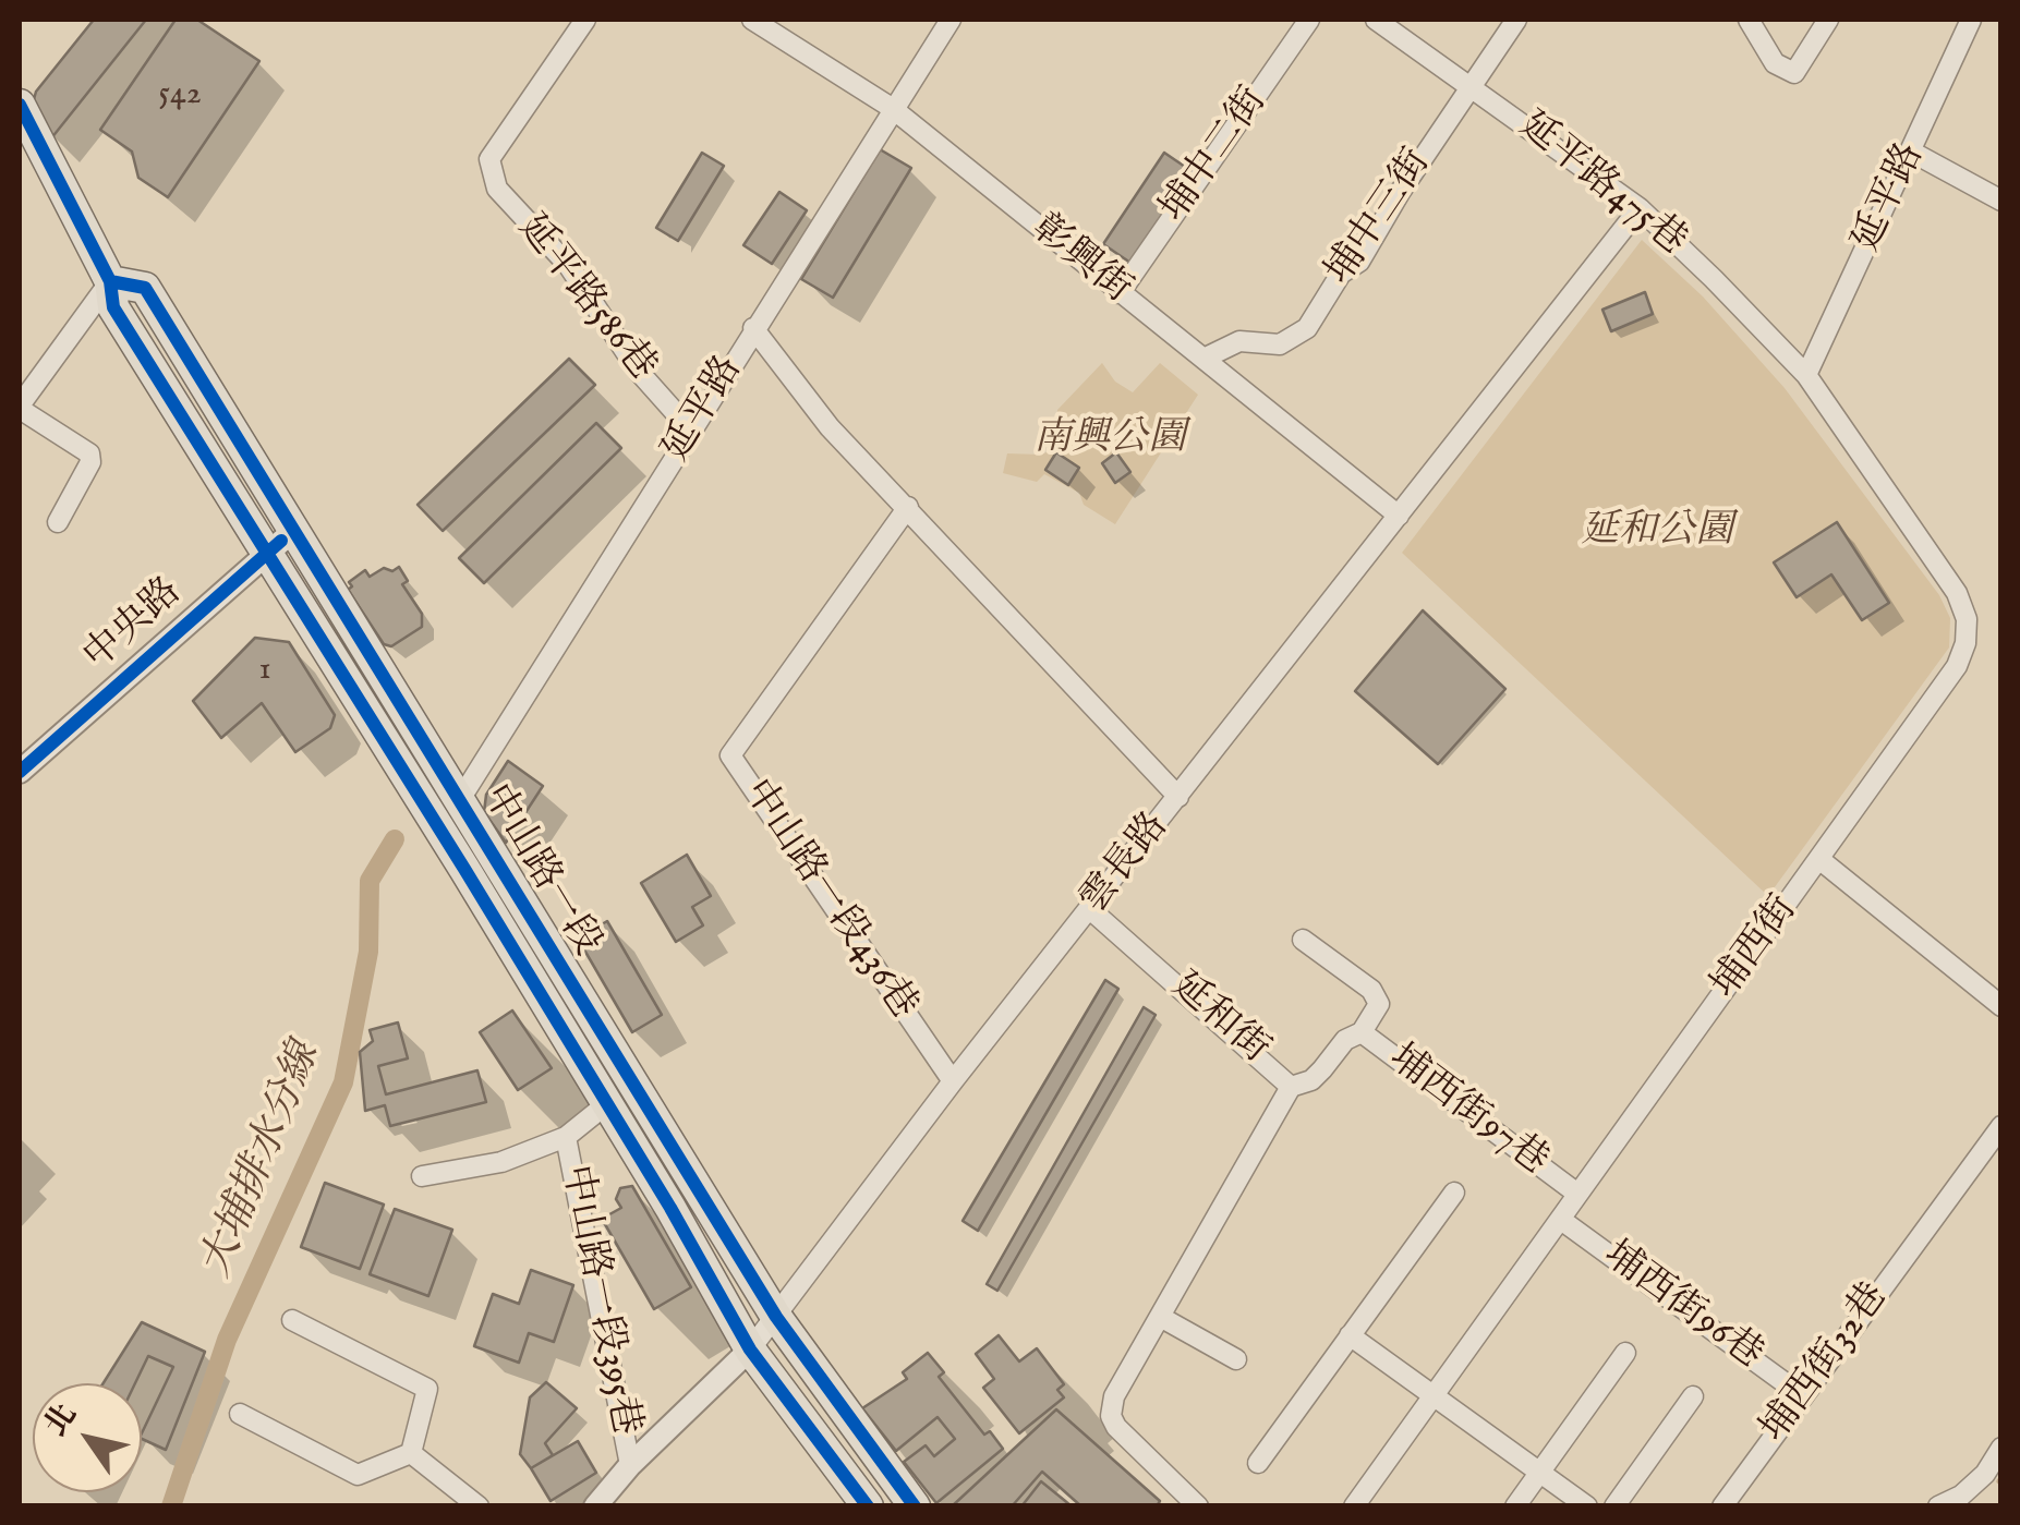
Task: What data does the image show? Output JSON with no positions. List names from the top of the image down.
{
  "streets": {
    "main road": ["中山路一段"],
    "street": [
      "埔中二街",
      "延平路475巷",
      "延平路",
      "埔中三街",
      "彰興街",
      "延平路586巷",
      "中央路",
      "雲長路",
      "中山路一段436巷",
      "埔西街",
      "延和街",
      "埔西街97巷",
      "中山路一段395巷",
      "埔西街96巷",
      "埔西街32巷"
    ]
  },
  "crossings": [
    ["埔中二街", "彰興街"],
    ["延平路475巷", "延平路"],
    ["延平路475巷", "埔中三街"],
    ["延平路475巷", "雲長路"],
    ["延平路475巷", "埔西街"],
    ["延平路", "彰興街"],
    ["延平路", "延平路586巷"],
    ["延平路", "中山路一段"],
    ["延平路", "埔西街"],
    ["埔中三街", "彰興街"],
    ["彰興街", "雲長路"],
    ["中央路", "中山路一段"],
    ["雲長路", "中山路一段"],
    ["雲長路", "中山路一段436巷"],
    ["雲長路", "延和街"],
    ["雲長路", "中山路一段395巷"],
    ["中山路一段", "中山路一段395巷"],
    ["埔西街", "埔西街97巷"],
    ["埔西街", "埔西街96巷"],
    ["埔西街96巷", "埔西街32巷"]
  ],
  "water": ["大埔排水分線"],
  "parks": ["南興公園", "延和公園"],
  "house_numbers": ["542", "1"],
  "north": "top left"
}
